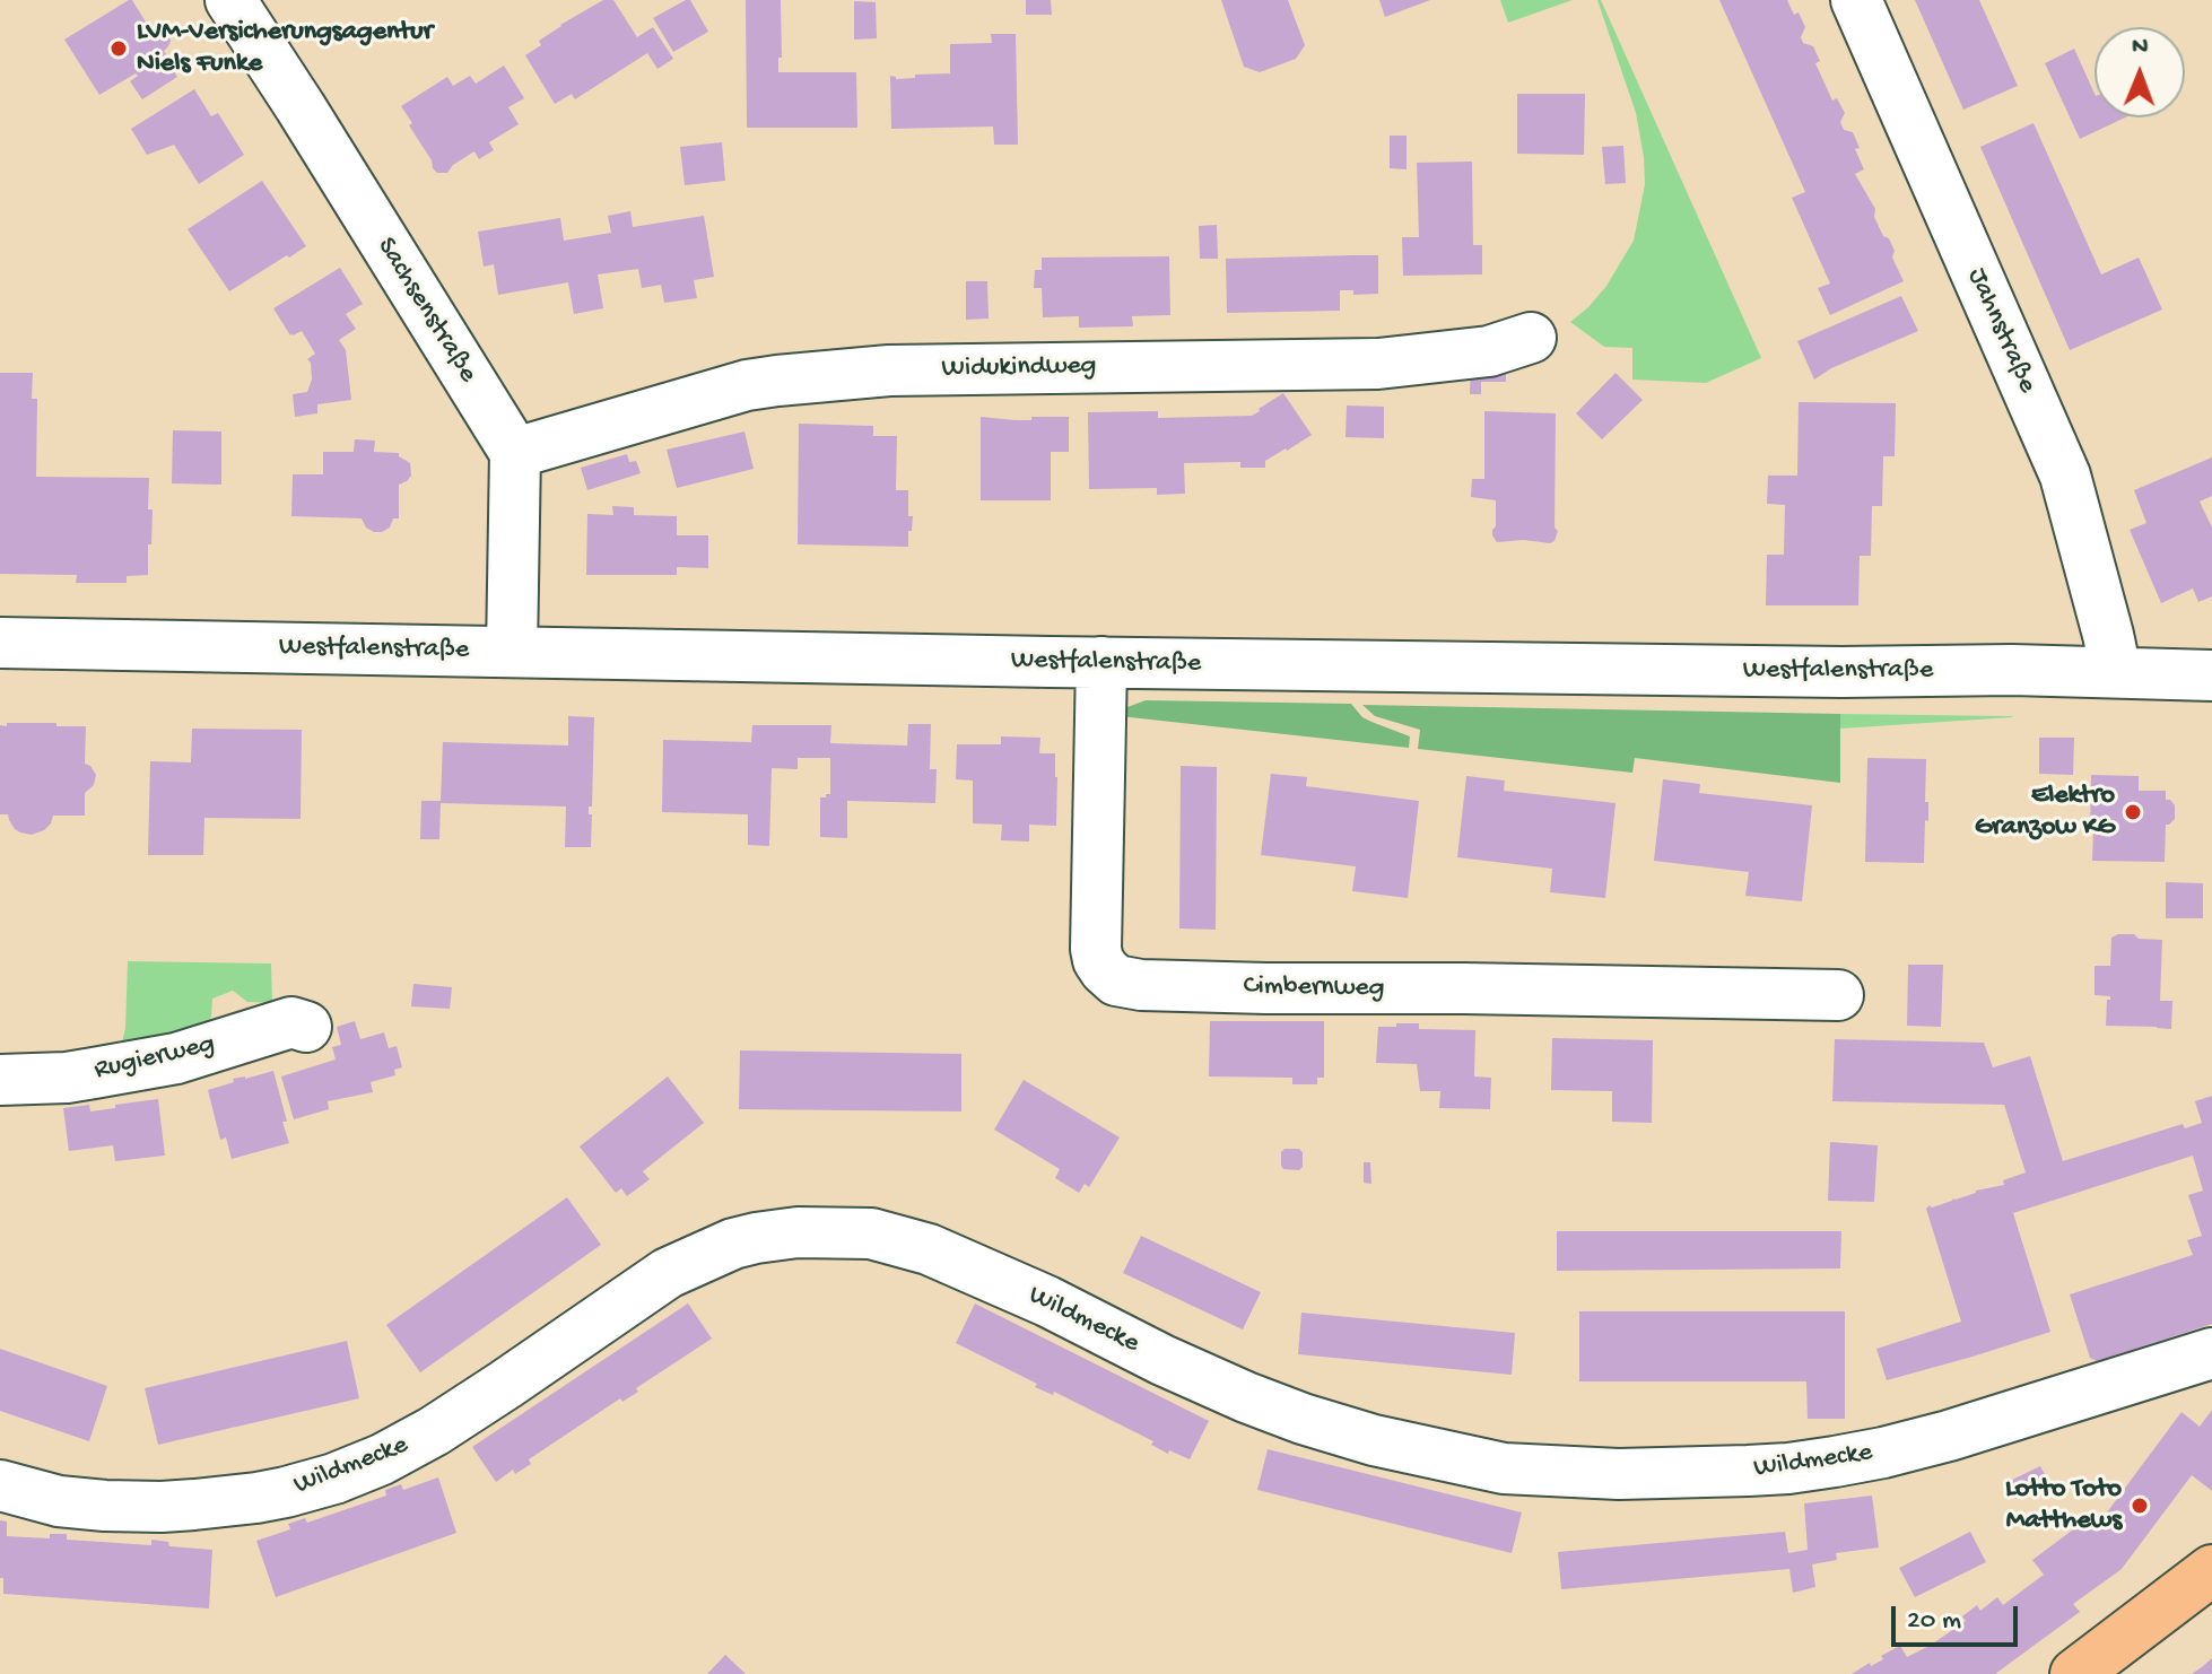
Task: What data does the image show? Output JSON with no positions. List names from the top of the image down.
{
  "streets": {
    "street": [
      "Sachsenstraße",
      "Jahnstraße",
      "Widukindweg",
      "Westfalenstraße",
      "Cimbernweg",
      "Rugierweg",
      "Wildmecke"
    ]
  },
  "crossings": [
    ["Sachsenstraße", "Widukindweg"],
    ["Jahnstraße", "Westfalenstraße"],
    ["Westfalenstraße", "Cimbernweg"]
  ],
  "places": ["LVM-Versicherungsagentur Niels Funke", "Elektro Granzow KG", "Lotto Toto Matthews"],
  "scale_bar": "20 m",
  "north": "top"
}
